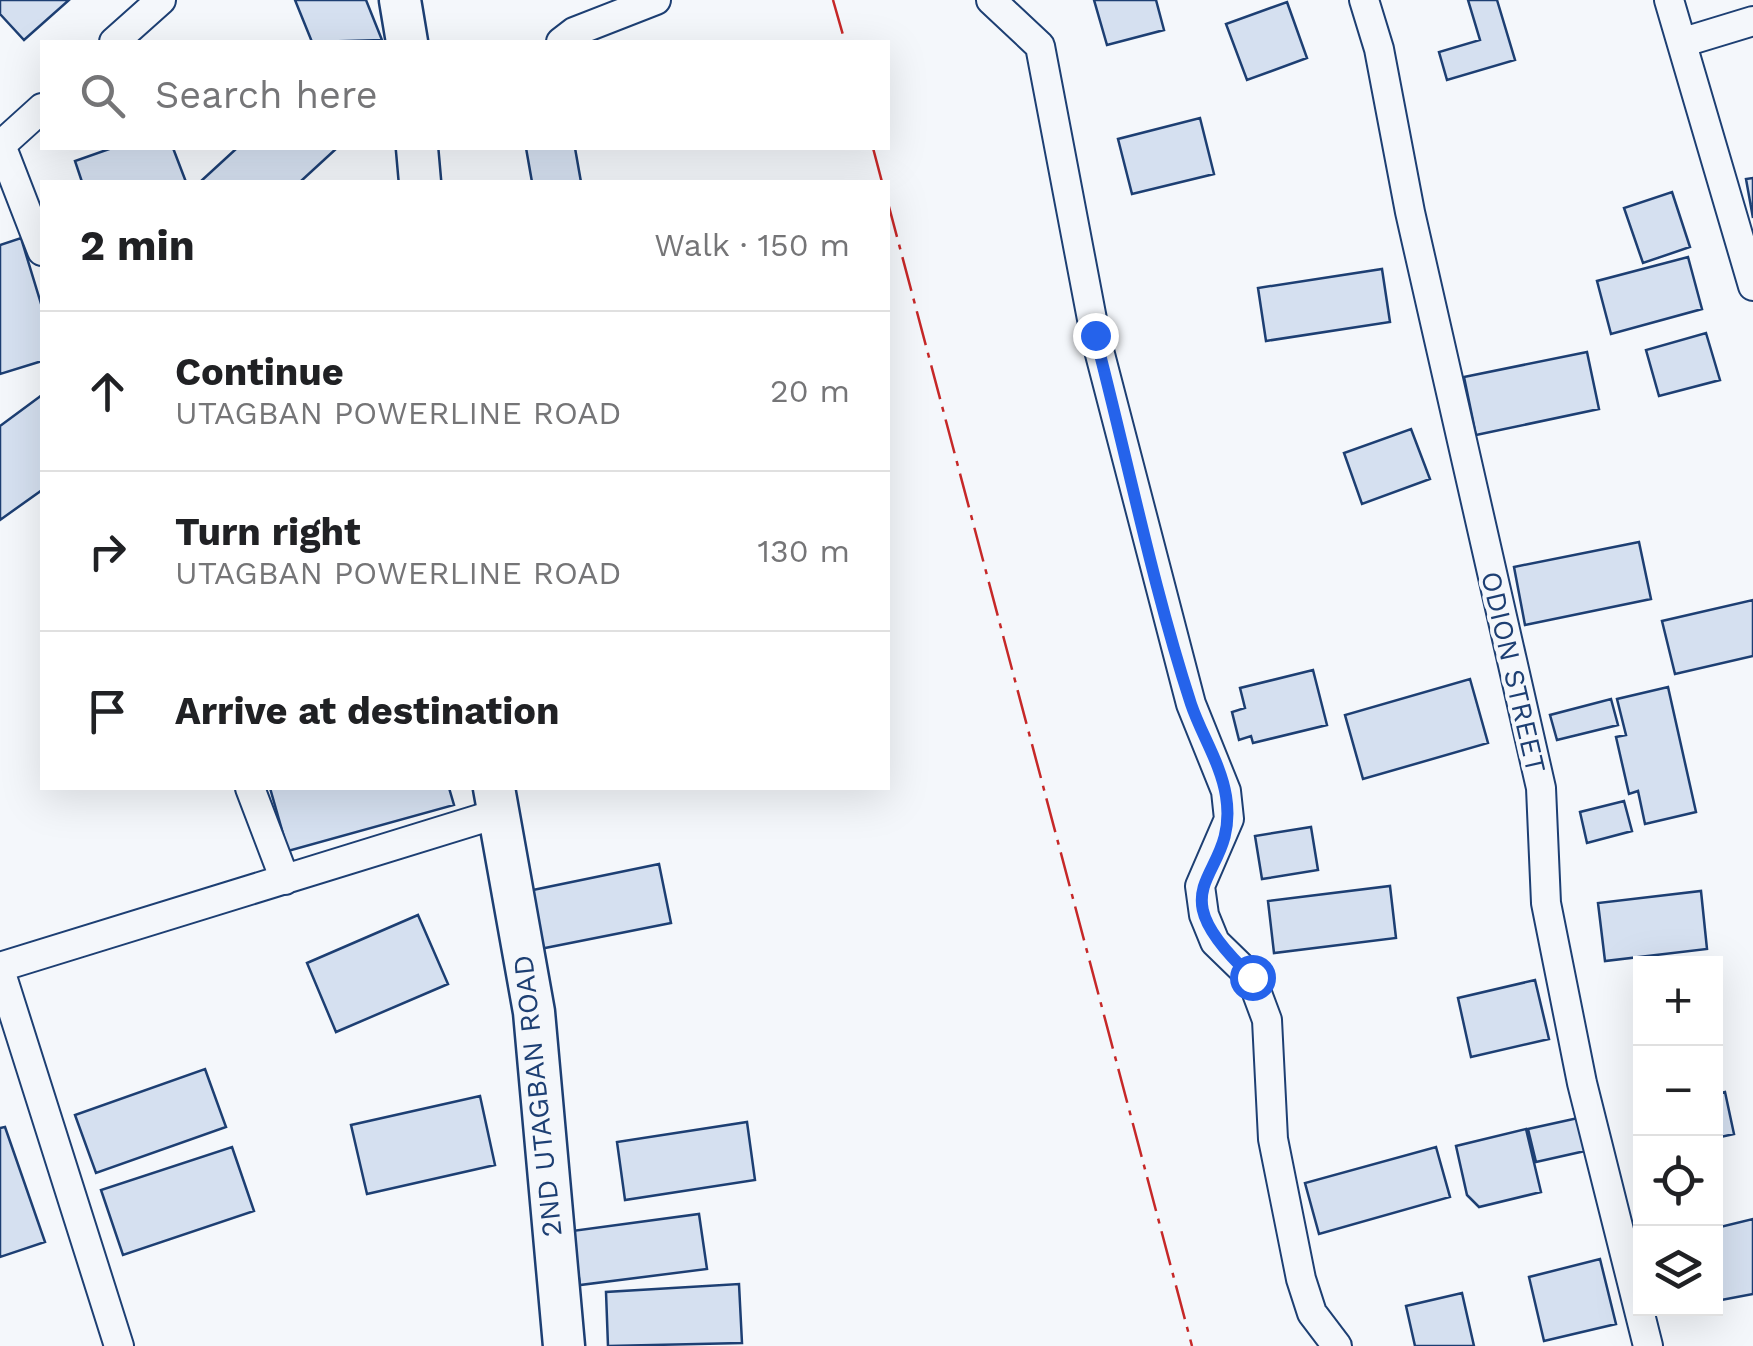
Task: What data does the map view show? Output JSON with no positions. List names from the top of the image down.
{
  "streets": {
    "street": ["ODION STREET", "2ND UTAGBAN ROAD"]
  },
  "page": {
    "search": "Search here",
    "heading": ["2 min", "Walk · 150 m"],
    "list": [
      ["Continue", "UTAGBAN POWERLINE ROAD", "20 m"],
      ["Turn right", "UTAGBAN POWERLINE ROAD", "130 m"],
      "Arrive at destination"
    ],
    "map_buttons": ["+", "−"]
  }
}
